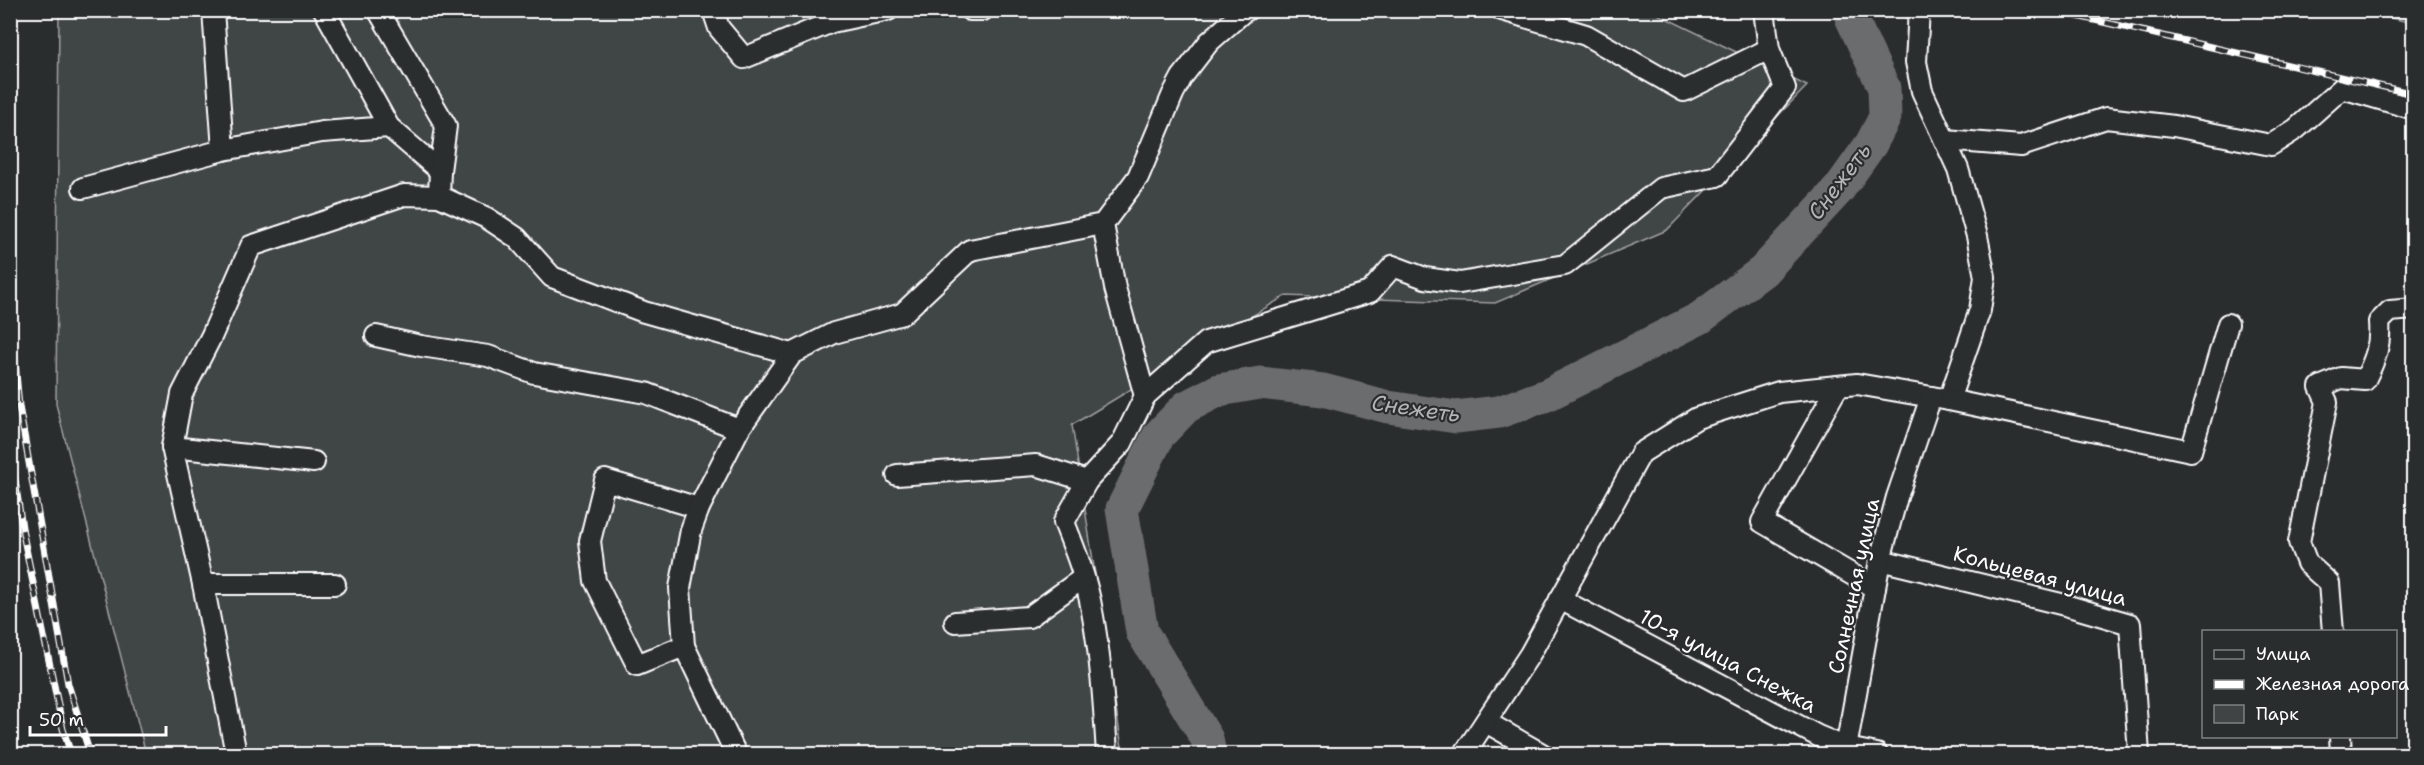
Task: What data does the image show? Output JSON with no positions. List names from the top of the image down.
{
  "streets": {
    "street": ["Кольцевая улица", "Солнечная улица", "10-я улица Снежка"]
  },
  "crossings": [
    ["Кольцевая улица", "Солнечная улица"],
    ["Солнечная улица", "10-я улица Снежка"]
  ],
  "water": ["Снежеть"],
  "legend": ["Улица", "Железная дорога", "Парк"],
  "scale_bar": "50 m"
}
